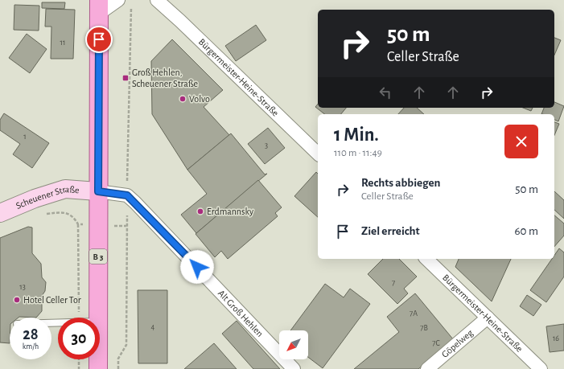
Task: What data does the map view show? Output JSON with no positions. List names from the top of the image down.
{
  "streets": {
    "main road": ["Scheuener Straße", "B 3"],
    "street": ["Bürgermeister-Heine-Straße", "Alt Groß Hehlen", "Göpelweg"]
  },
  "crossings": [
    ["Bürgermeister-Heine-Straße", "Göpelweg"],
    ["Scheuener Straße", "B 3"]
  ],
  "places": {
    "transit": ["Groß Hehlen, Scheuener Straße"],
    "other": ["Volvo", "Erdmannsky", "Hotel Celler Tor"]
  },
  "house_numbers": [
    "11",
    "1",
    "3",
    "7",
    "13",
    "7A",
    "4",
    "7B",
    "16",
    "7C"
  ],
  "north": "bottom left",
  "page": {
    "turn": ["50 m", "Celler Straße"],
    "heading": ["1 Min.", "110 m · 11:49"],
    "list": [
      {
        "name": "Rechts abbiegen",
        "note": "Celler Straße",
        "value": "50 m"
      },
      {
        "name": "Ziel erreicht",
        "value": "60 m"
      }
    ],
    "speed": "28 km/h",
    "limit": "30"
  }
}
